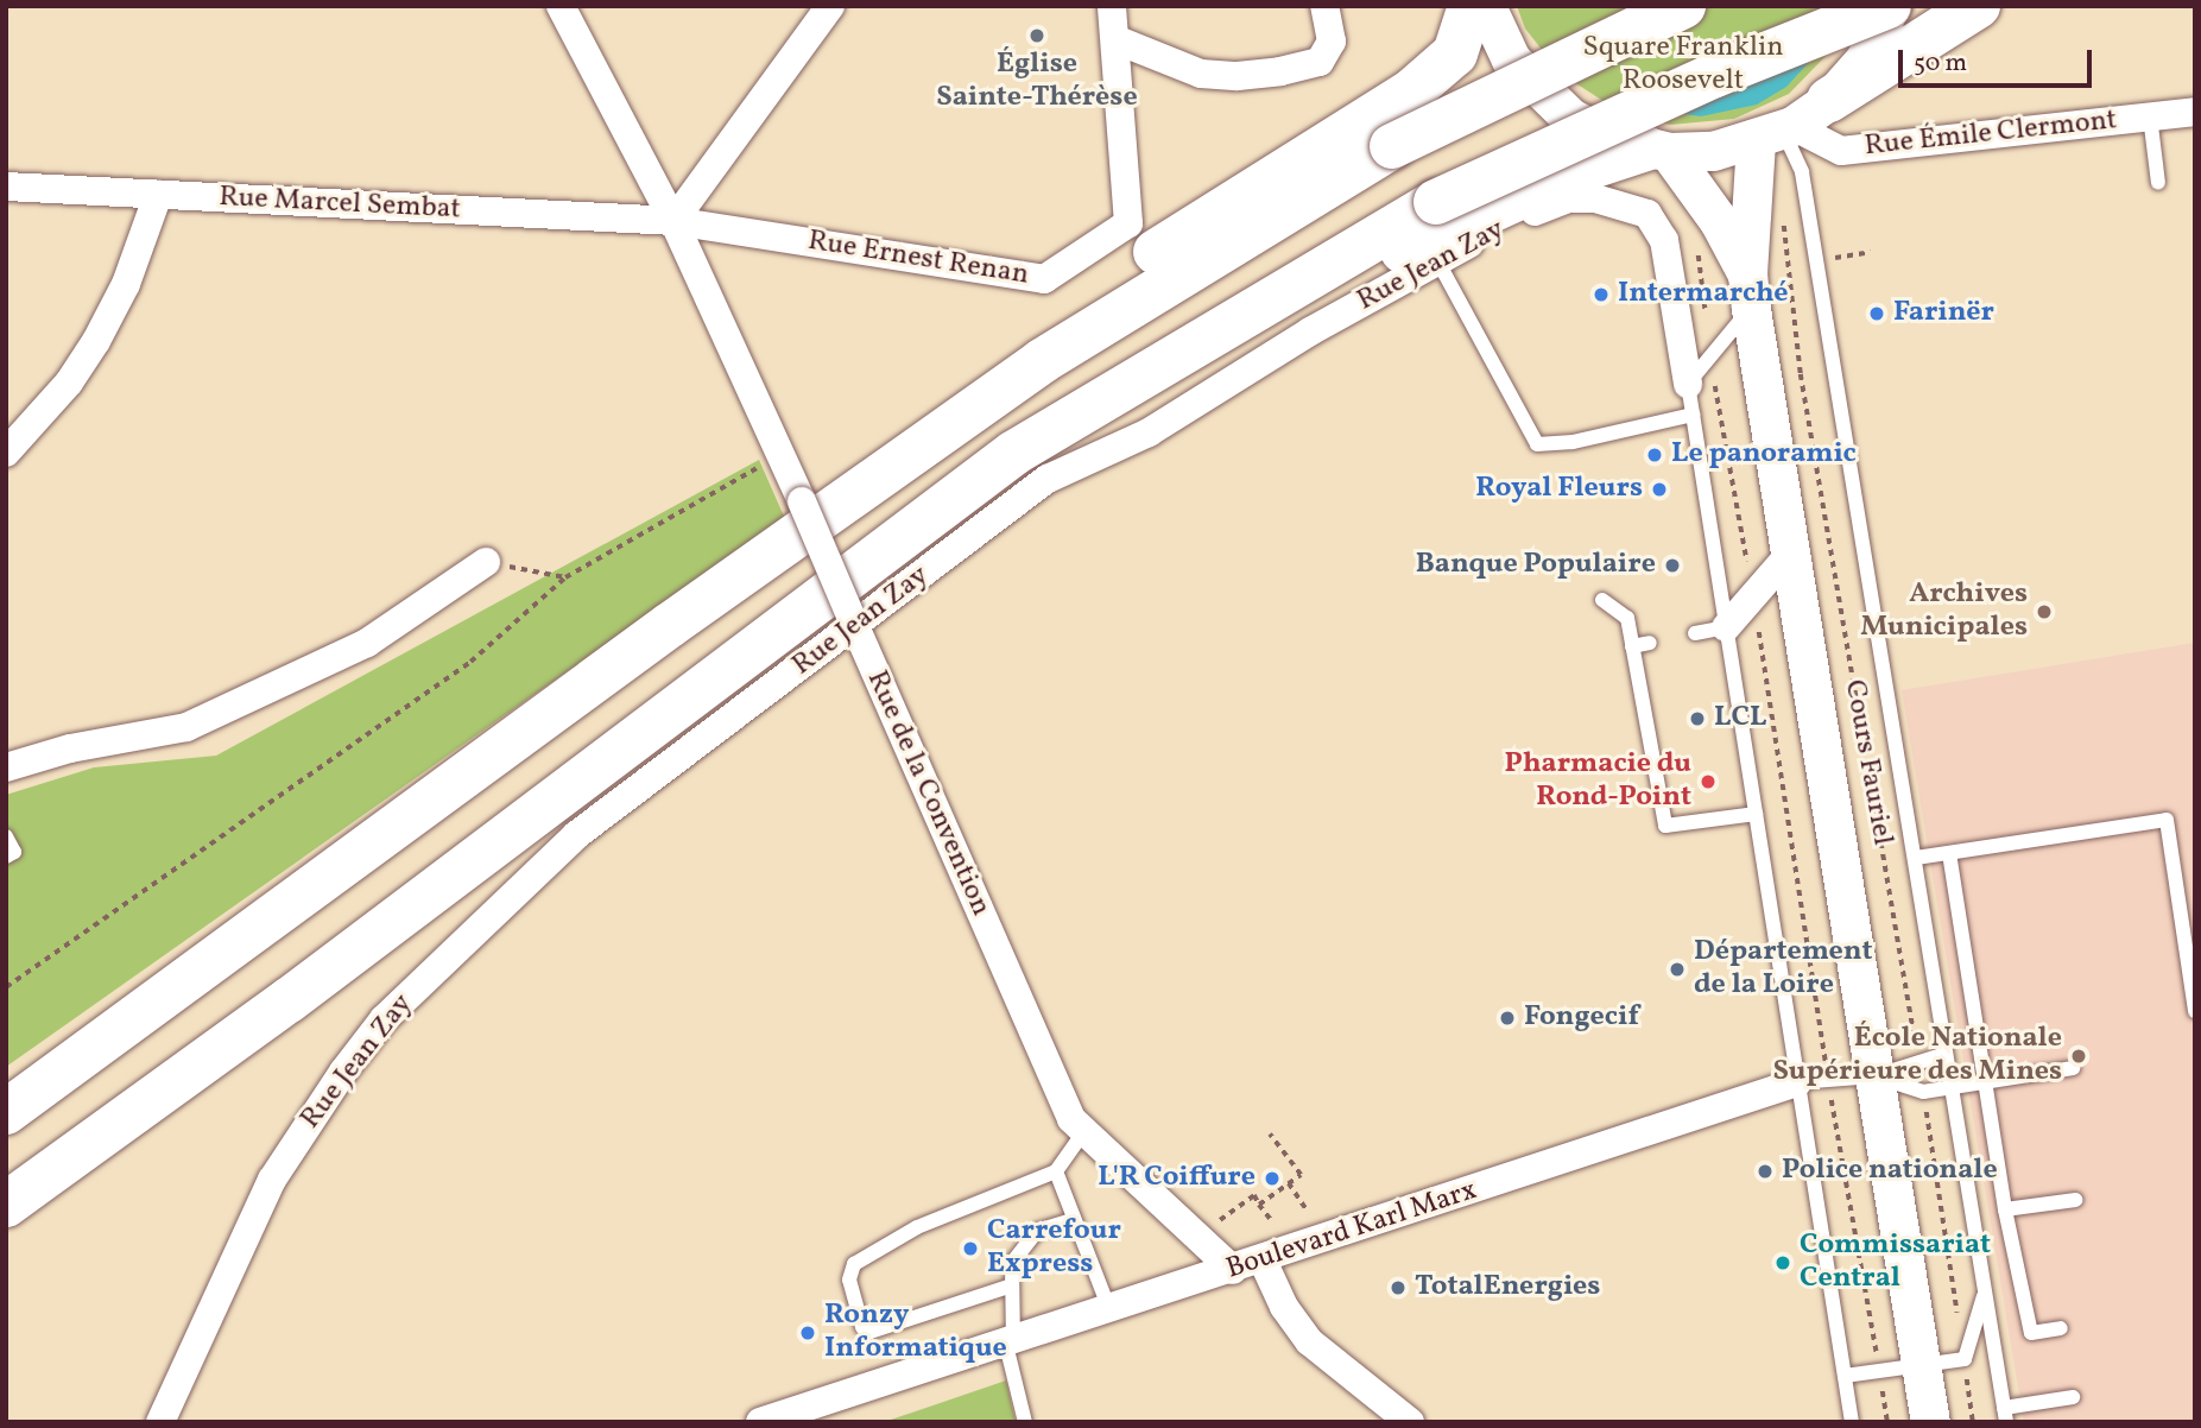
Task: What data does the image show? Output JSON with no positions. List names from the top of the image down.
{
  "streets": {
    "main road": ["Cours Fauriel"],
    "street": [
      "Rue Émile Clermont",
      "Rue Marcel Sembat",
      "Rue Ernest Renan",
      "Rue Jean Zay",
      "Rue de la Convention",
      "Boulevard Karl Marx"
    ]
  },
  "crossings": [
    ["Rue Émile Clermont", "Cours Fauriel"],
    ["Rue Marcel Sembat", "Rue Ernest Renan"],
    ["Rue Marcel Sembat", "Rue de la Convention"],
    ["Rue Ernest Renan", "Rue de la Convention"],
    ["Rue Jean Zay", "Rue de la Convention"],
    ["Cours Fauriel", "Boulevard Karl Marx"],
    ["Rue de la Convention", "Boulevard Karl Marx"]
  ],
  "parks": ["Square Franklin Roosevelt"],
  "places": [
    "Église Sainte-Thérèse",
    "Intermarché",
    "Farinër",
    "Le panoramic",
    "Royal Fleurs",
    "Banque Populaire",
    "Archives Municipales",
    "LCL",
    "Pharmacie du Rond-Point",
    "Département de la Loire",
    "Fongecif",
    "École Nationale Supérieure des Mines",
    "Police nationale",
    "L'R Coiffure",
    "Carrefour Express",
    "Commissariat Central",
    "TotalEnergies",
    "Ronzy Informatique"
  ],
  "scale_bar": "50 m"
}
